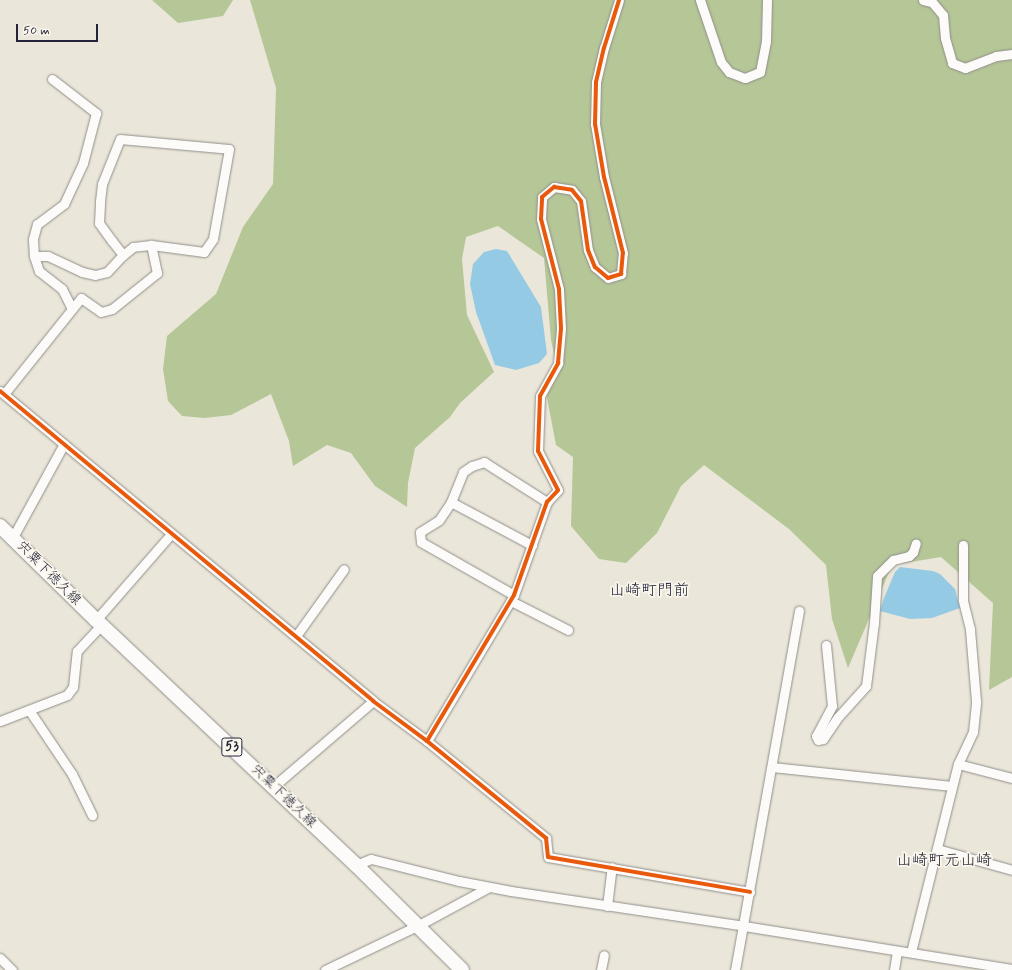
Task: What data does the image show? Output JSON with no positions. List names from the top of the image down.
{
  "streets": {
    "main road": ["宍粟下徳久線", "53"]
  },
  "districts": ["山崎町門前", "山崎町元山崎"],
  "scale_bar": "50 m"
}
